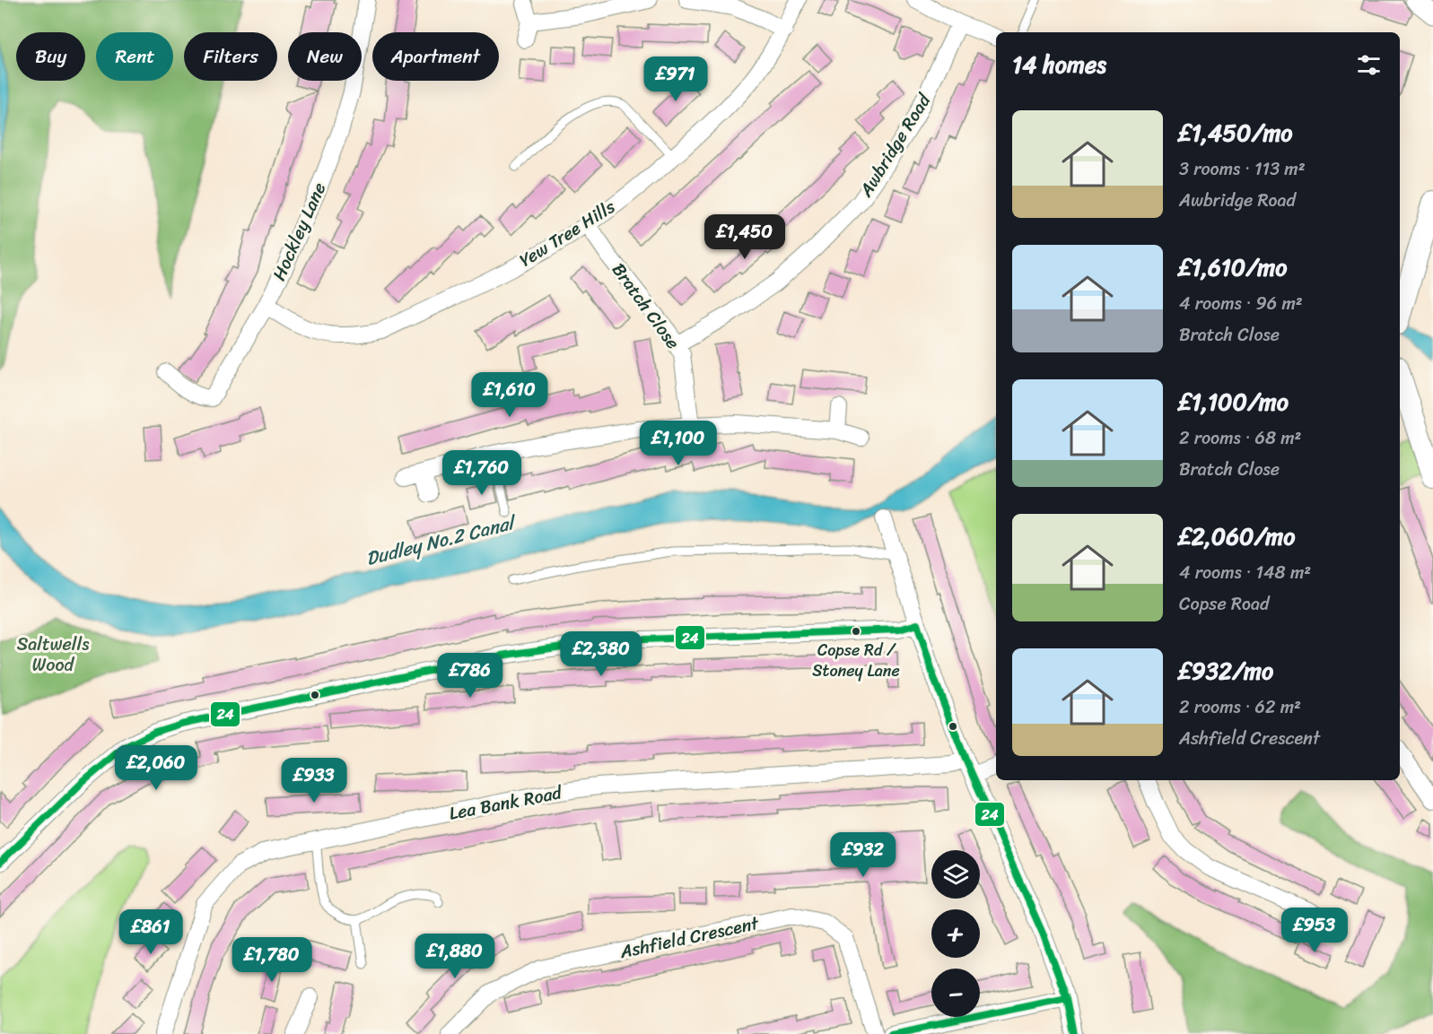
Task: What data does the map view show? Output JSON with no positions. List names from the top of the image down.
{
  "streets": {
    "street": [
      "Awbridge Road",
      "Hockley Lane",
      "Yew Tree Hills",
      "Bratch Close",
      "Lea Bank Road",
      "Ashfield Crescent"
    ]
  },
  "crossings": [
    ["Awbridge Road", "Bratch Close"],
    ["Hockley Lane", "Yew Tree Hills"],
    ["Yew Tree Hills", "Bratch Close"]
  ],
  "water": ["Dudley No.2 Canal"],
  "parks": ["Saltwells Wood"],
  "places": ["Copse Rd / Stoney Lane"],
  "lines": ["transit line 24"],
  "page": {
    "chip": [
      "Buy",
      "Rent",
      "Filters",
      "New",
      "Apartment"
    ],
    "heading": "14 homes",
    "price": [
      "£971",
      "£1,450",
      "£1,610",
      "£1,100",
      "£1,760",
      "£2,380",
      "£786",
      "£2,060",
      "£933",
      "£932",
      "£953",
      "£861",
      "£1,880",
      "£1,780"
    ],
    "list": [
      {
        "name": "£1,450/mo",
        "note": "3 rooms · 113 m² · Awbridge Road"
      },
      {
        "name": "£1,610/mo",
        "note": "4 rooms · 96 m² · Bratch Close"
      },
      {
        "name": "£1,100/mo",
        "note": "2 rooms · 68 m² · Bratch Close"
      },
      {
        "name": "£2,060/mo",
        "note": "4 rooms · 148 m² · Copse Road"
      },
      {
        "name": "£932/mo",
        "note": "2 rooms · 62 m² · Ashfield Crescent"
      }
    ],
    "map_buttons": ["+", "−"]
  }
}
